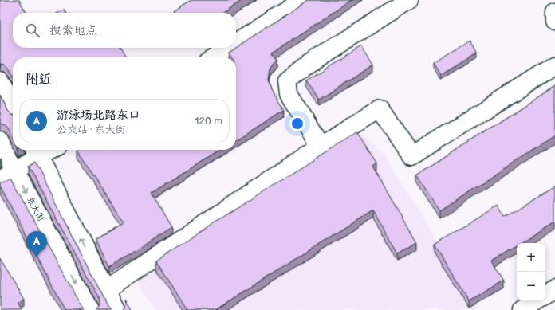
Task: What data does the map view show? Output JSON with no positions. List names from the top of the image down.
{
  "streets": {
    "street": ["东大街"]
  },
  "page": {
    "search": "搜索地点",
    "heading": "附近",
    "list": [
      {
        "mark": "A",
        "name": "游泳场北路东口",
        "note": "公交站 · 东大街",
        "value": "120 m"
      }
    ],
    "pins": "A",
    "map_buttons": ["+", "−"]
  }
}
